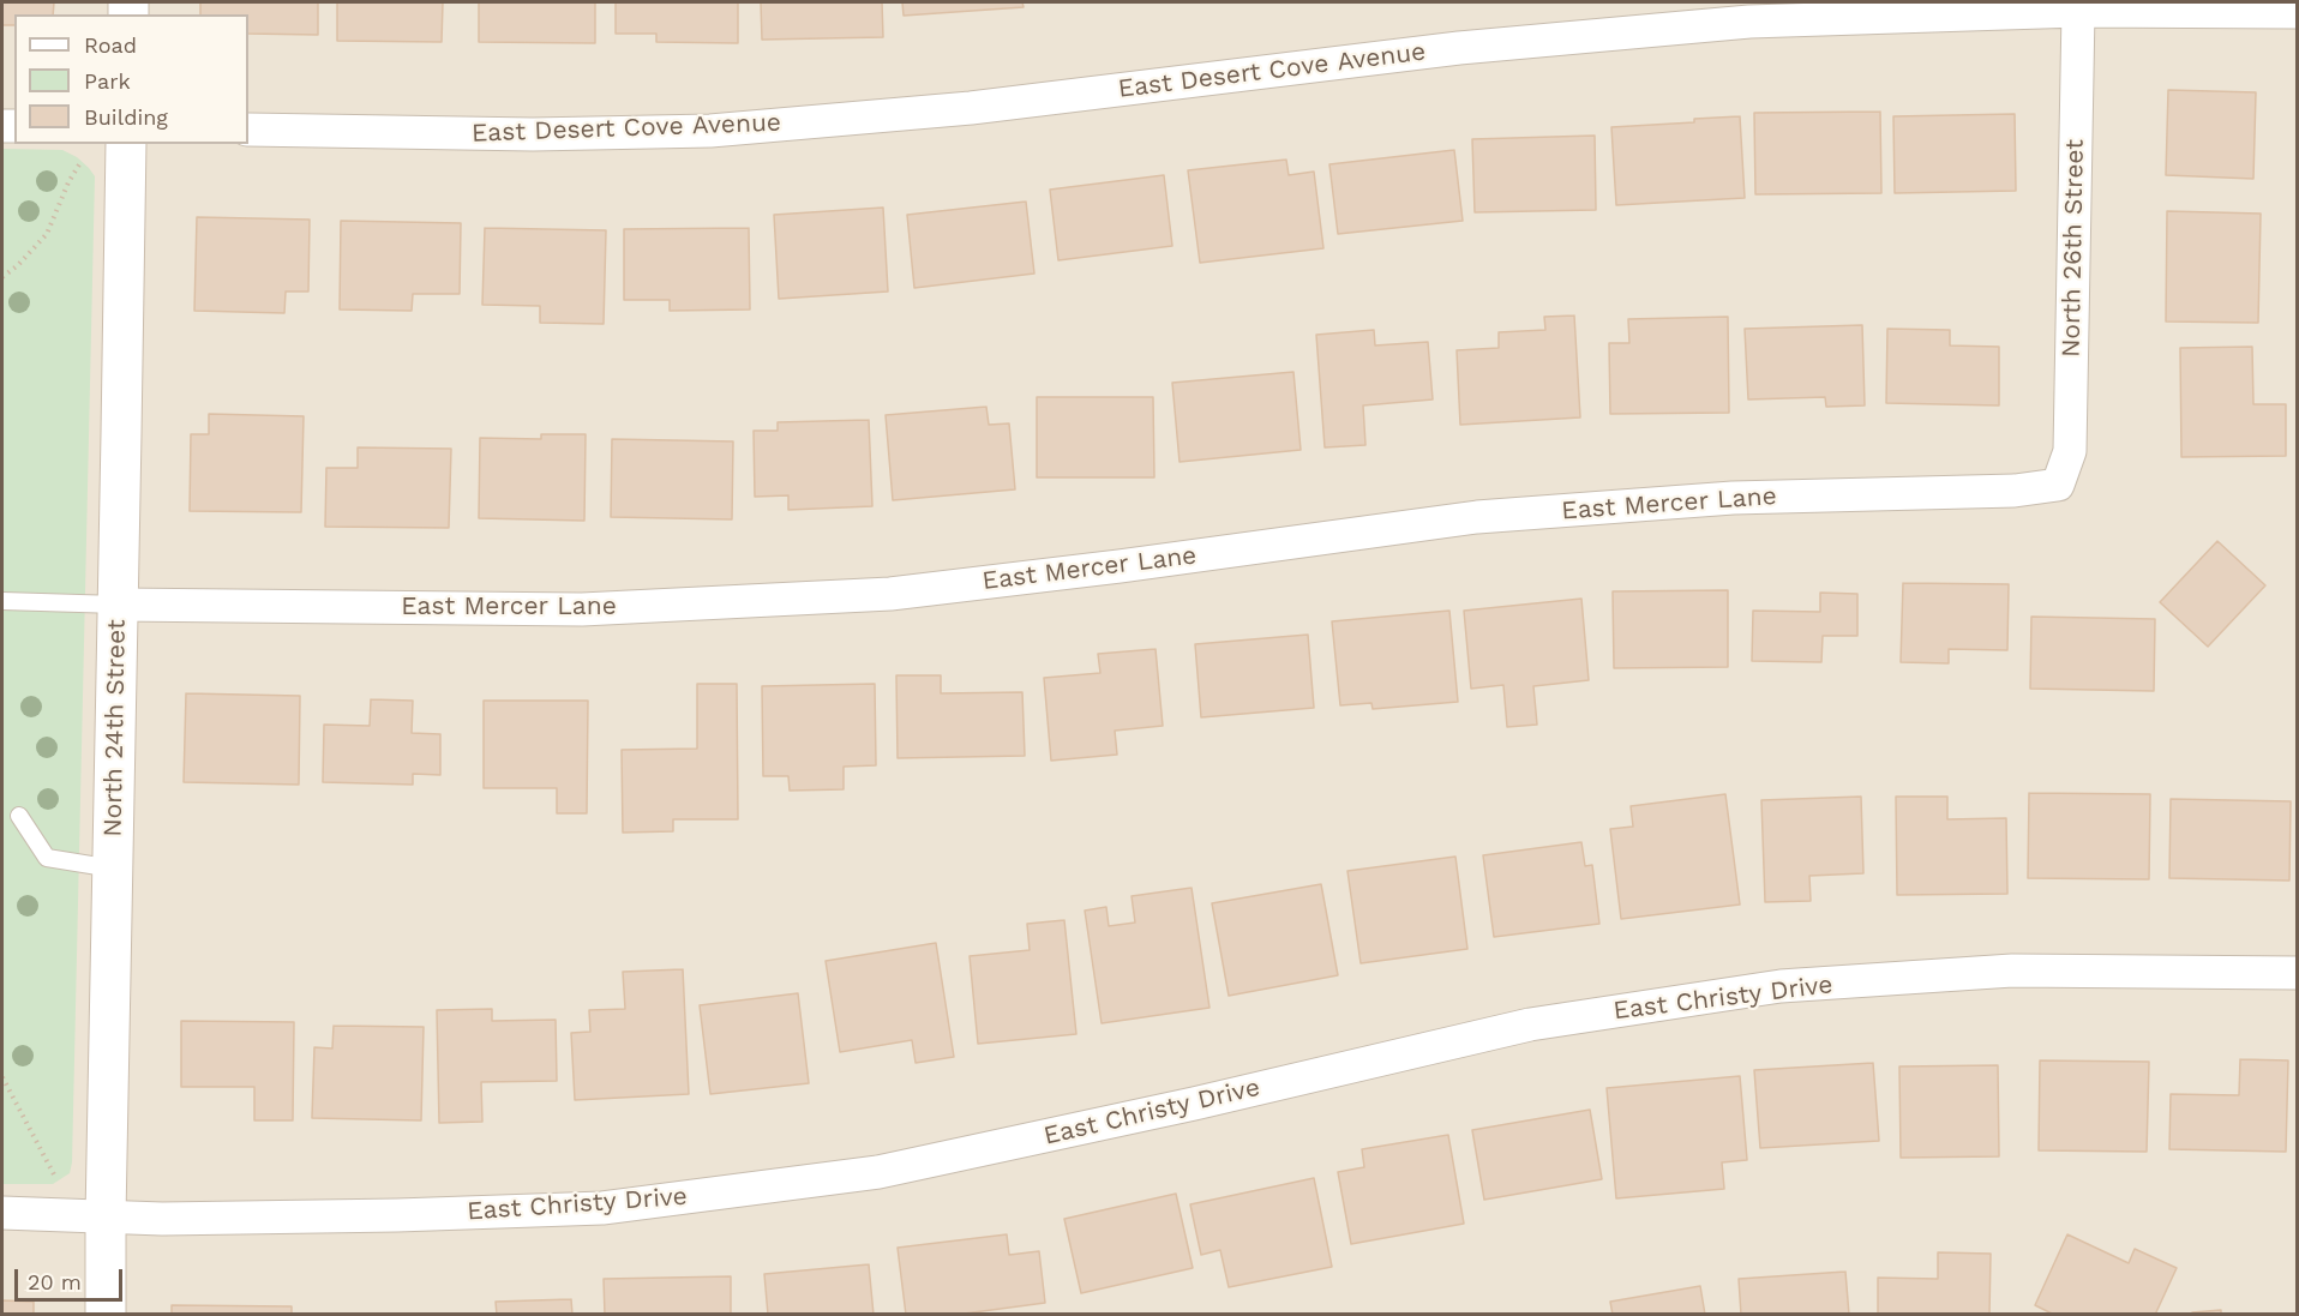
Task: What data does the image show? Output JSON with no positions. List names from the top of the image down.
{
  "streets": {
    "street": [
      "East Desert Cove Avenue",
      "North 26th Street",
      "East Mercer Lane",
      "North 24th Street",
      "East Christy Drive"
    ]
  },
  "crossings": [
    ["East Desert Cove Avenue", "North 26th Street"],
    ["North 26th Street", "East Mercer Lane"],
    ["East Mercer Lane", "North 24th Street"],
    ["North 24th Street", "East Christy Drive"]
  ],
  "legend": ["Road", "Park", "Building"],
  "scale_bar": "20 m"
}
